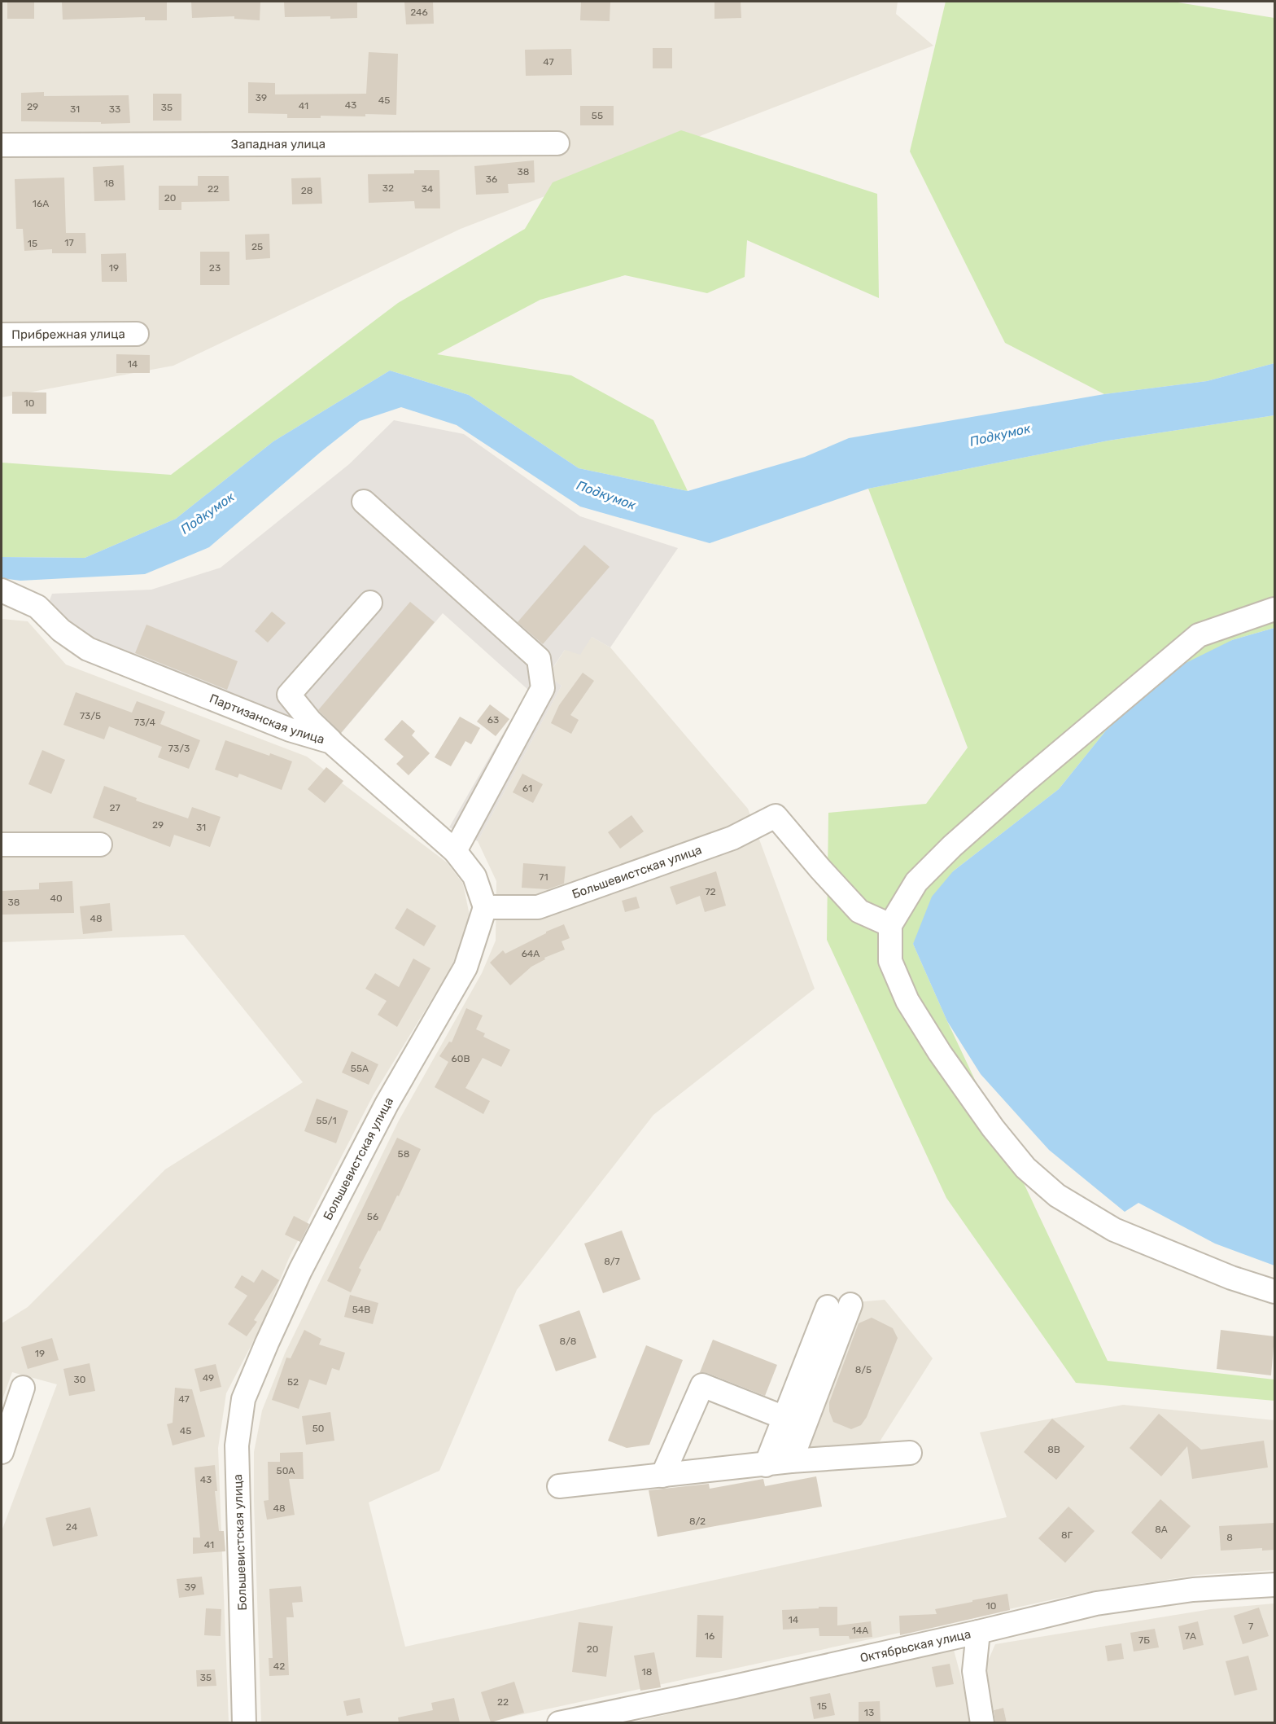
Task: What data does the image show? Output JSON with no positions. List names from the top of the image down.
{
  "streets": {
    "street": [
      "Западная улица",
      "Прибрежная улица",
      "Партизанская улица",
      "Большевистская улица",
      "Октябрьская улица"
    ]
  },
  "crossings": [
    ["Партизанская улица", "Большевистская улица"]
  ],
  "water": ["Подкумок"],
  "house_numbers": [
    "246",
    "47",
    "39",
    "45",
    "43",
    "41",
    "29",
    "35",
    "31",
    "33",
    "55",
    "38",
    "36",
    "18",
    "32",
    "22",
    "34",
    "28",
    "20",
    "16А",
    "17",
    "15",
    "25",
    "19",
    "23",
    "14",
    "10",
    "73/5",
    "63",
    "73/4",
    "73/3",
    "61",
    "27",
    "29",
    "31",
    "71",
    "72",
    "40",
    "38",
    "48",
    "64А",
    "60В",
    "55А",
    "55/1",
    "58",
    "56",
    "8/7",
    "54В",
    "8/8",
    "19",
    "8/5",
    "49",
    "30",
    "52",
    "47",
    "50",
    "45",
    "8В",
    "50А",
    "43",
    "48",
    "8/2",
    "24",
    "8А",
    "8Г",
    "8",
    "41",
    "39",
    "10",
    "14",
    "7",
    "14А",
    "16",
    "7А",
    "7Б",
    "20",
    "42",
    "18",
    "35",
    "22",
    "15",
    "13"
  ]
}
